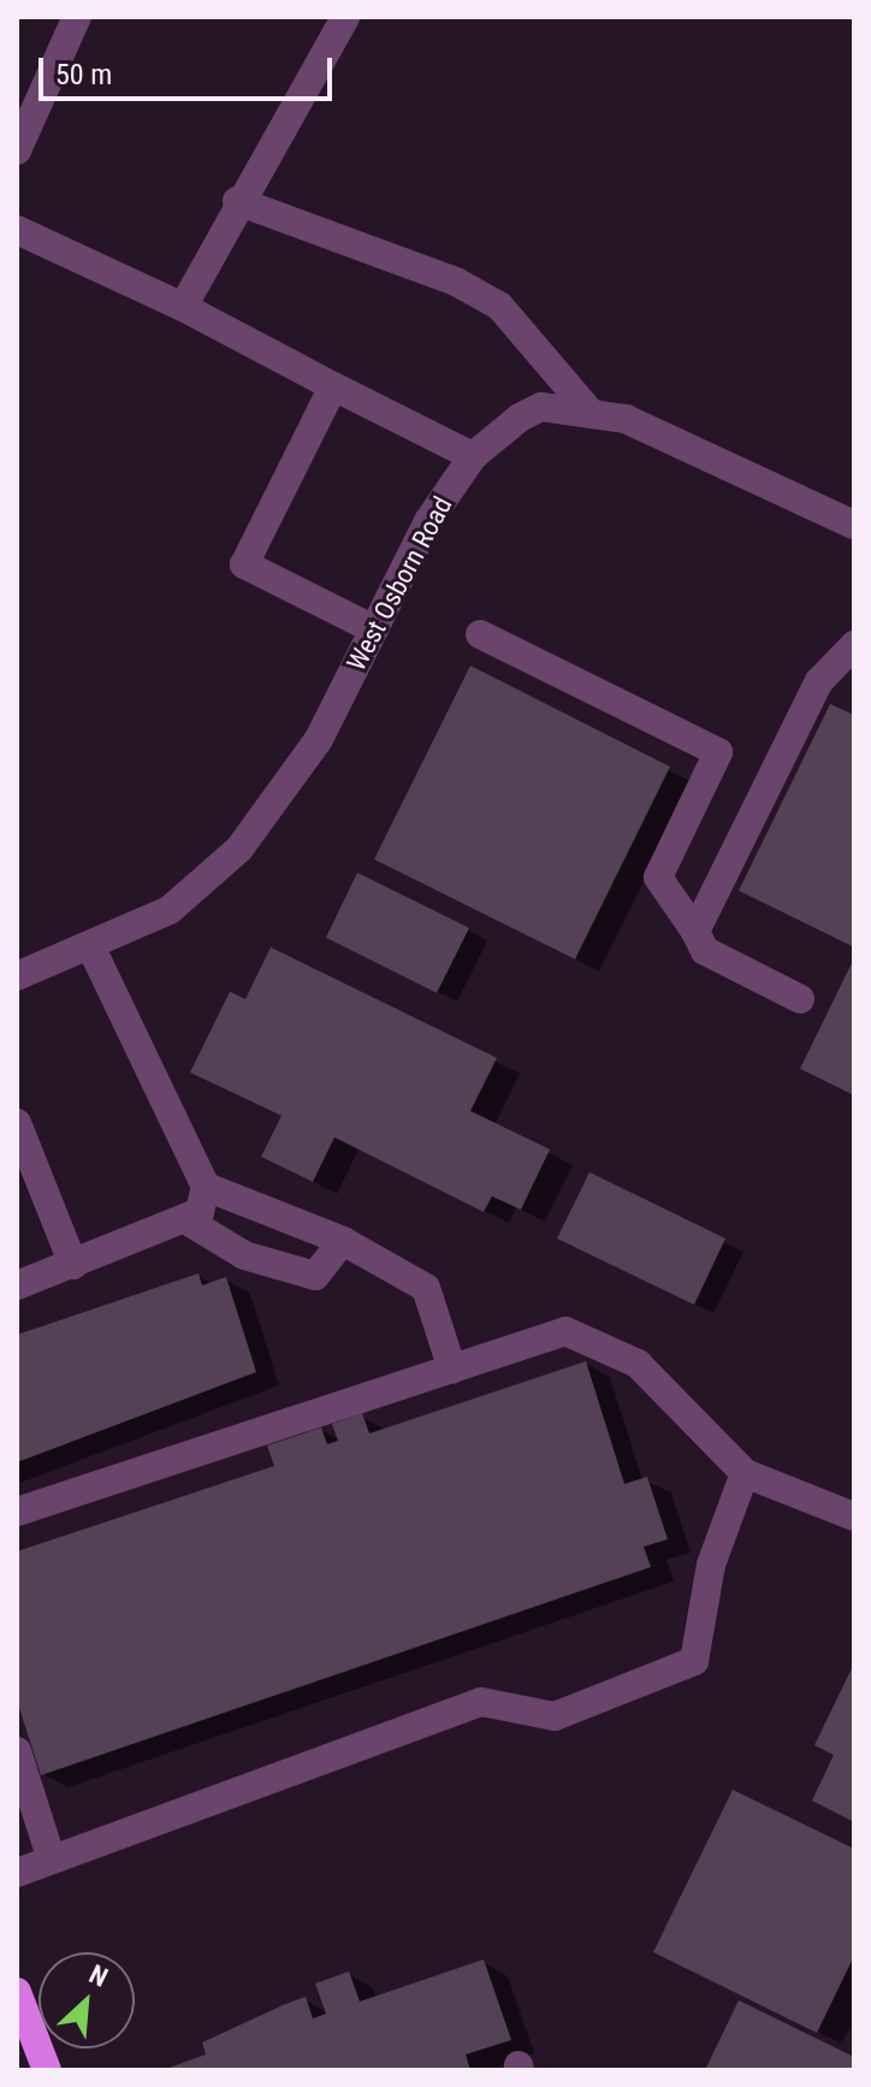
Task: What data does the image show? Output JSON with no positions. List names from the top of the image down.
{
  "streets": {
    "street": ["West Osborn Road"]
  },
  "scale_bar": "50 m",
  "north": "top right"
}
